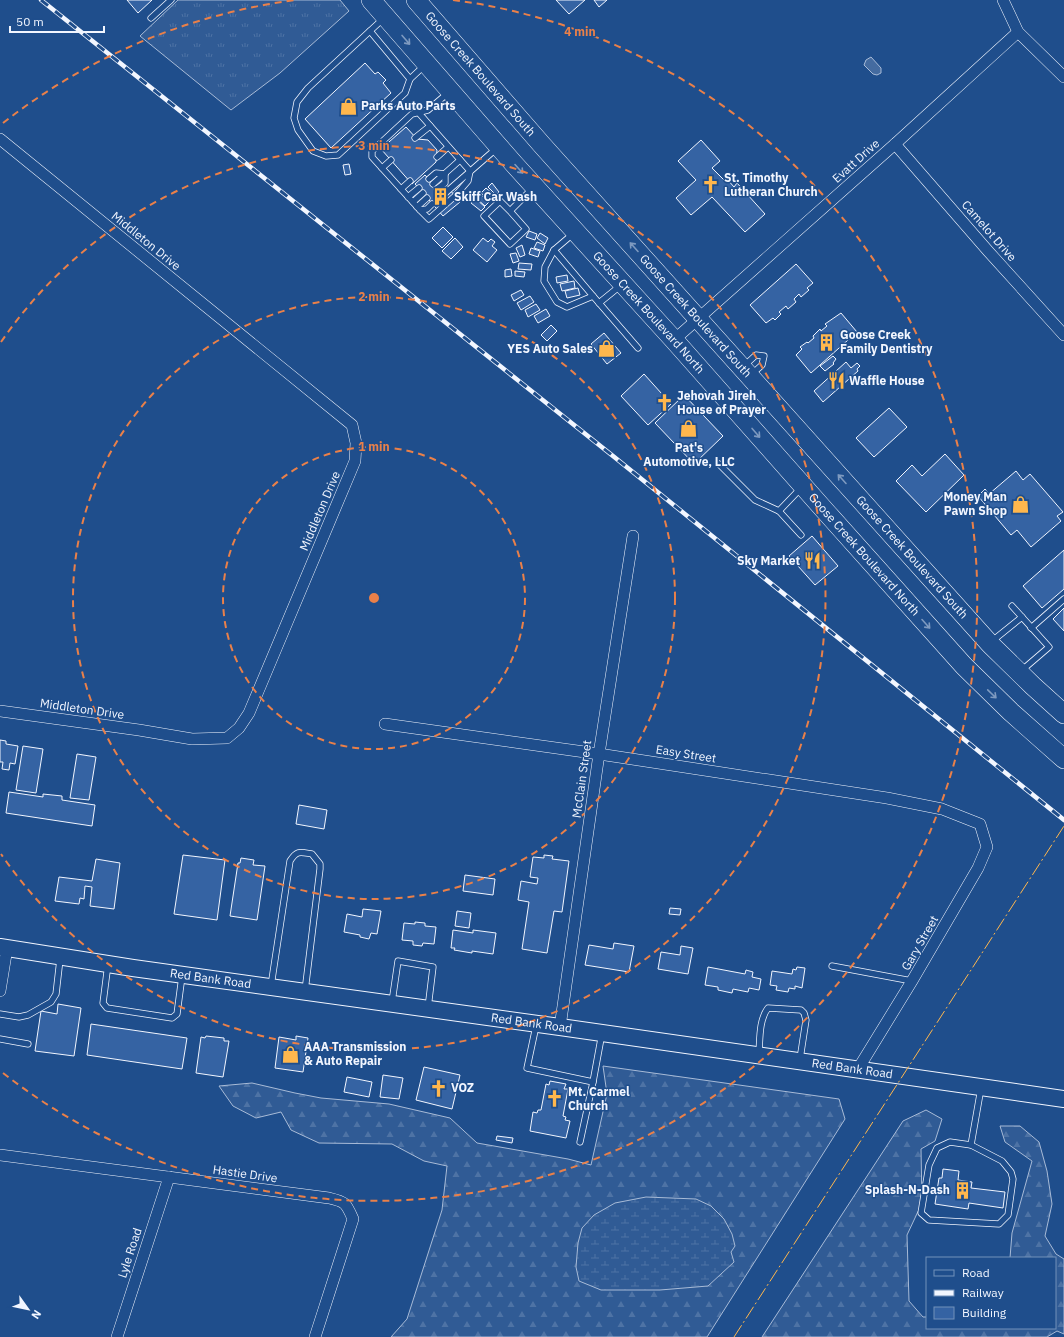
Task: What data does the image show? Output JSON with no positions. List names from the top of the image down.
{
  "streets": {
    "highway": ["Goose Creek Boulevard South", "Goose Creek Boulevard North"],
    "main road": ["Red Bank Road"],
    "street": [
      "Evatt Drive",
      "Camelot Drive",
      "Middleton Drive",
      "Easy Street",
      "McClain Street",
      "Gary Street",
      "Hastie Drive",
      "Lyle Road"
    ]
  },
  "crossings": [
    ["Goose Creek Boulevard South", "Evatt Drive"],
    ["Evatt Drive", "Camelot Drive"],
    ["Evatt Drive", "Goose Creek Boulevard North"],
    ["Easy Street", "McClain Street"],
    ["Easy Street", "Gary Street"],
    ["McClain Street", "Red Bank Road"],
    ["Gary Street", "Red Bank Road"],
    ["Hastie Drive", "Lyle Road"]
  ],
  "one_way": ["Goose Creek Boulevard South", "Goose Creek Boulevard North"],
  "places": {
    "shop": [
      "Parks Auto Parts",
      "YES Auto Sales",
      "Pat's Automotive, LLC",
      "Money Man Pawn Shop",
      "AAA Transmission & Auto Repair"
    ],
    "church": [
      "St. Timothy Lutheran Church",
      "Jehovah Jireh House of Prayer",
      "VOZ",
      "Mt. Carmel Church"
    ],
    "building": ["Skiff Car Wash", "Goose Creek Family Dentistry", "Splash-N-Dash"],
    "restaurant": ["Waffle House", "Sky Market"]
  },
  "legend": ["Road", "Railway", "Building"],
  "scale_bar": "50 m",
  "north": "bottom right",
  "rings": [
    "4 min",
    "3 min",
    "2 min",
    "1 min"
  ]
}
